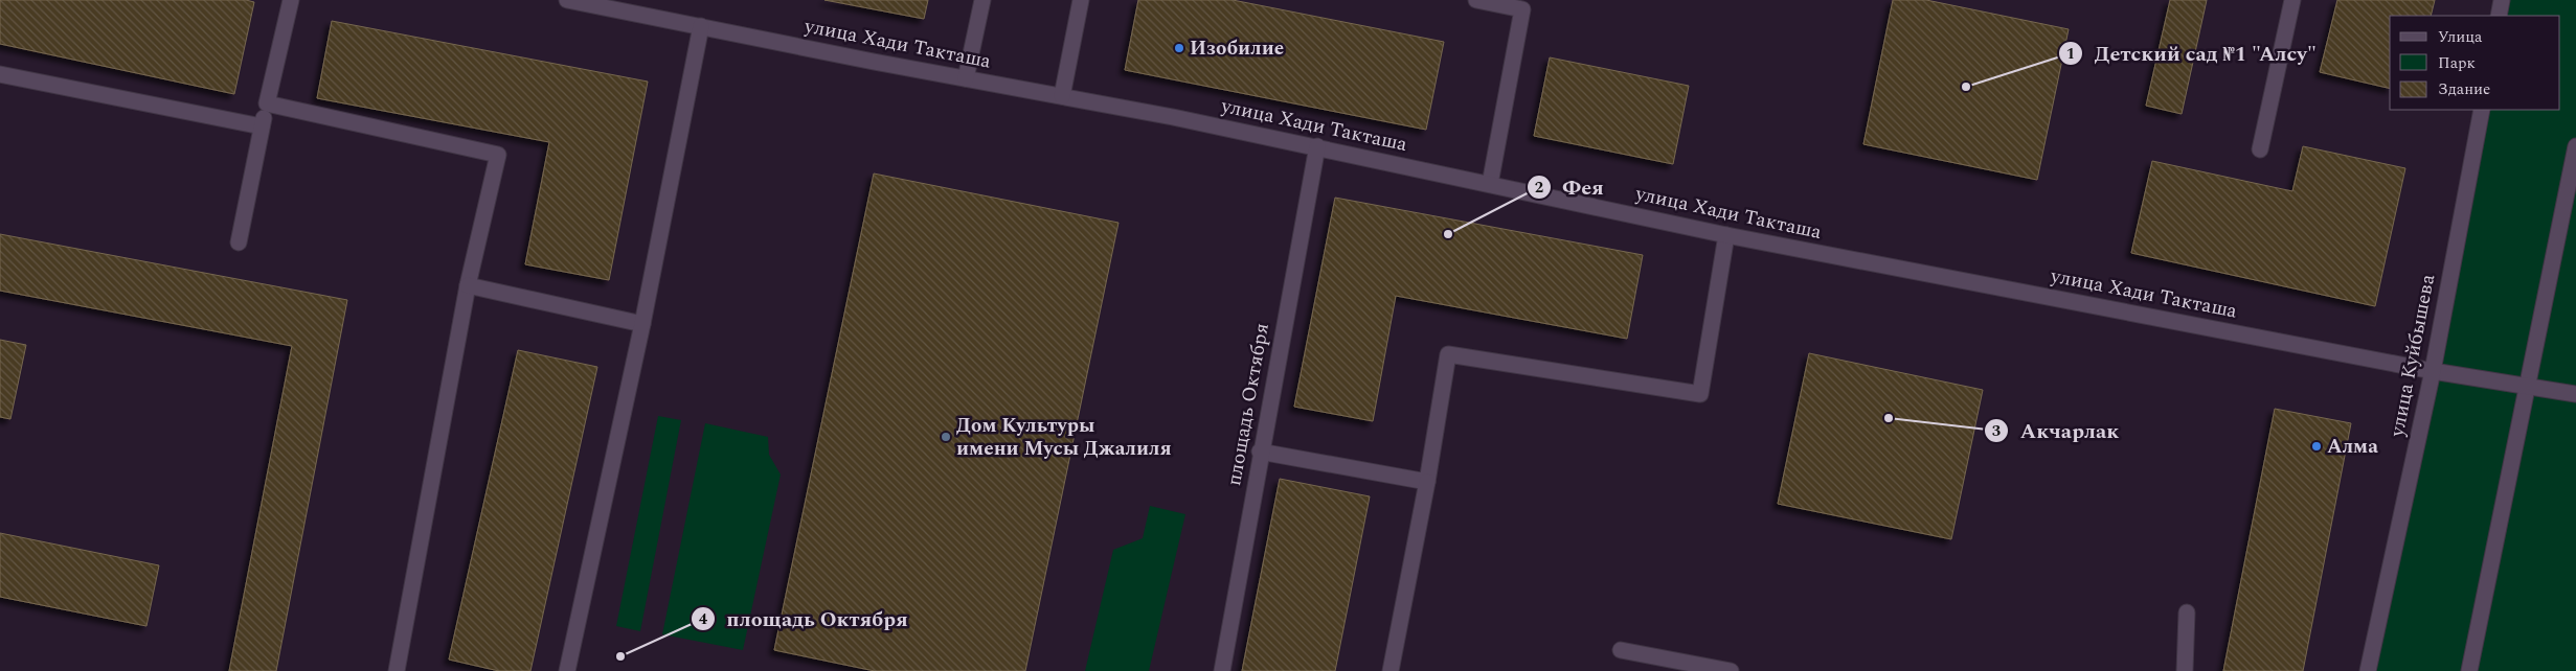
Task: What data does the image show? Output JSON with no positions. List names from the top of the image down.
{
  "streets": {
    "street": ["улица Хади Такташа", "улица Куйбышева", "площадь Октября"]
  },
  "crossings": [
    ["улица Хади Такташа", "улица Куйбышева"],
    ["улица Хади Такташа", "площадь Октября"]
  ],
  "places": [
    "Изобилие",
    "Детский сад №1 \"Алсу\"",
    "Фея",
    "Акчарлак",
    "Дом Культуры имени Мусы Джалиля",
    "Алма",
    "площадь Октября"
  ],
  "legend": ["Улица", "Парк", "Здание"]
}
